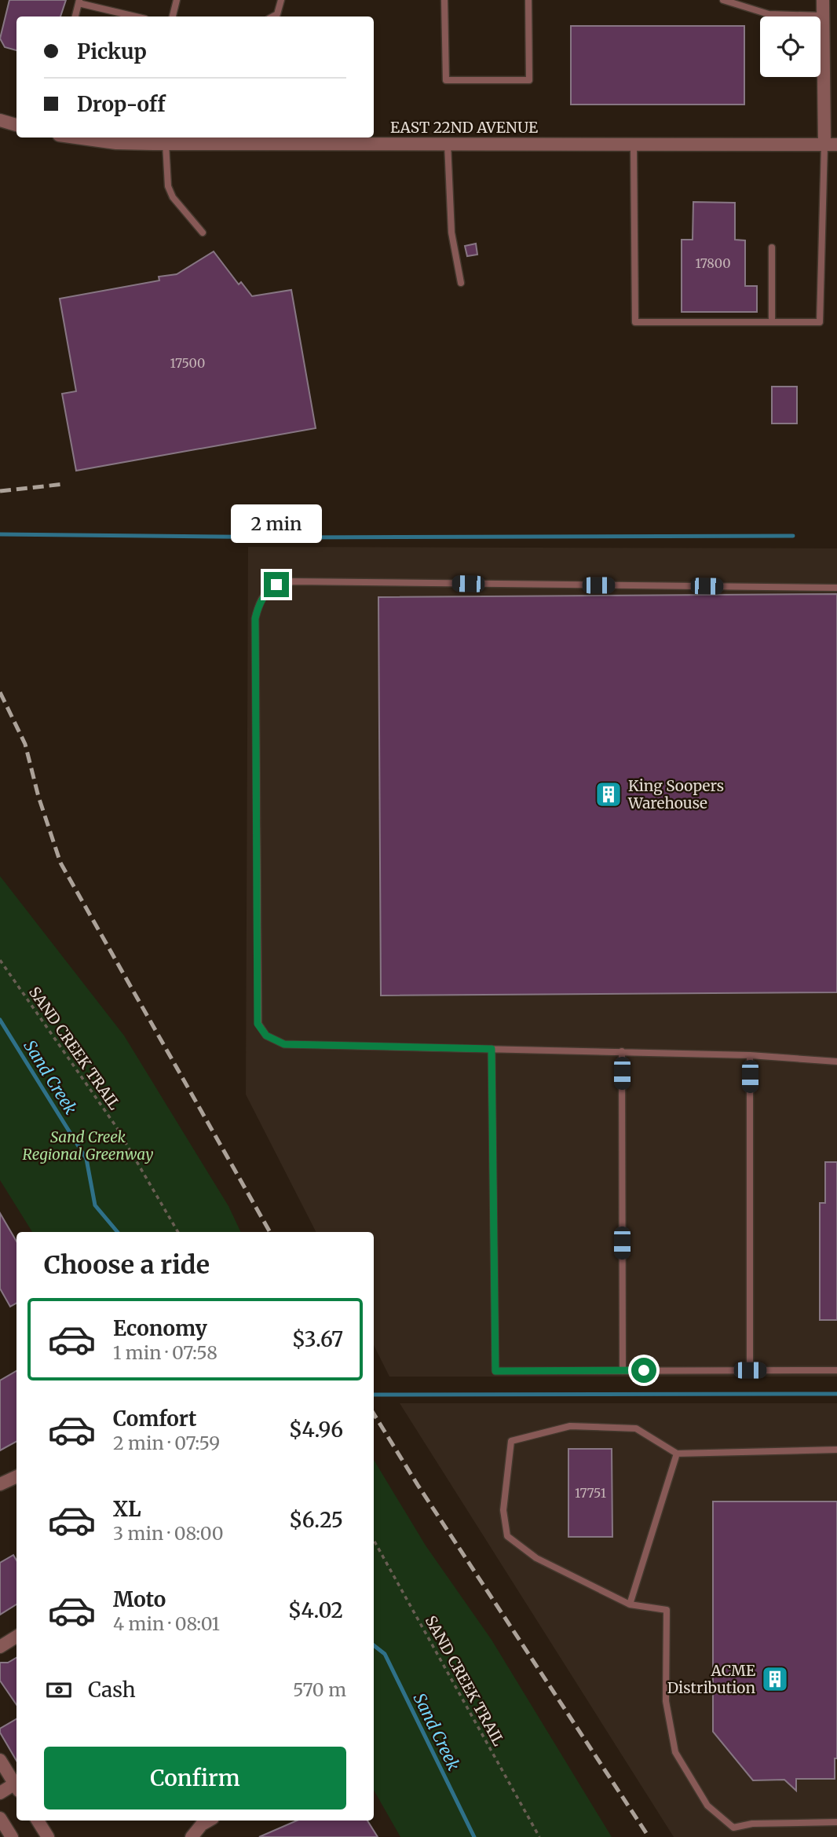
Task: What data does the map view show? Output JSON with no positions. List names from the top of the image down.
{
  "streets": {
    "street": ["EAST 22ND AVENUE"],
    "path": ["SAND CREEK TRAIL"]
  },
  "water": ["Sand Creek"],
  "parks": ["Sand Creek Regional Greenway"],
  "places": {
    "building": ["King Soopers Warehouse", "ACME Distribution"]
  },
  "house_numbers": ["17800", "17500", "17751"],
  "page": {
    "banner": ["Pickup", "Drop-off"],
    "bubble": "2 min",
    "heading": "Choose a ride",
    "list": [
      {
        "name": "Economy",
        "note": "1 min · 07:58",
        "value": "$3.67"
      },
      {
        "name": "Comfort",
        "note": "2 min · 07:59",
        "value": "$4.96"
      },
      {
        "name": "XL",
        "note": "3 min · 08:00",
        "value": "$6.25"
      },
      {
        "name": "Moto",
        "note": "4 min · 08:01",
        "value": "$4.02"
      }
    ],
    "pay": ["Cash", "570 m"],
    "buttons": "Confirm"
  }
}
